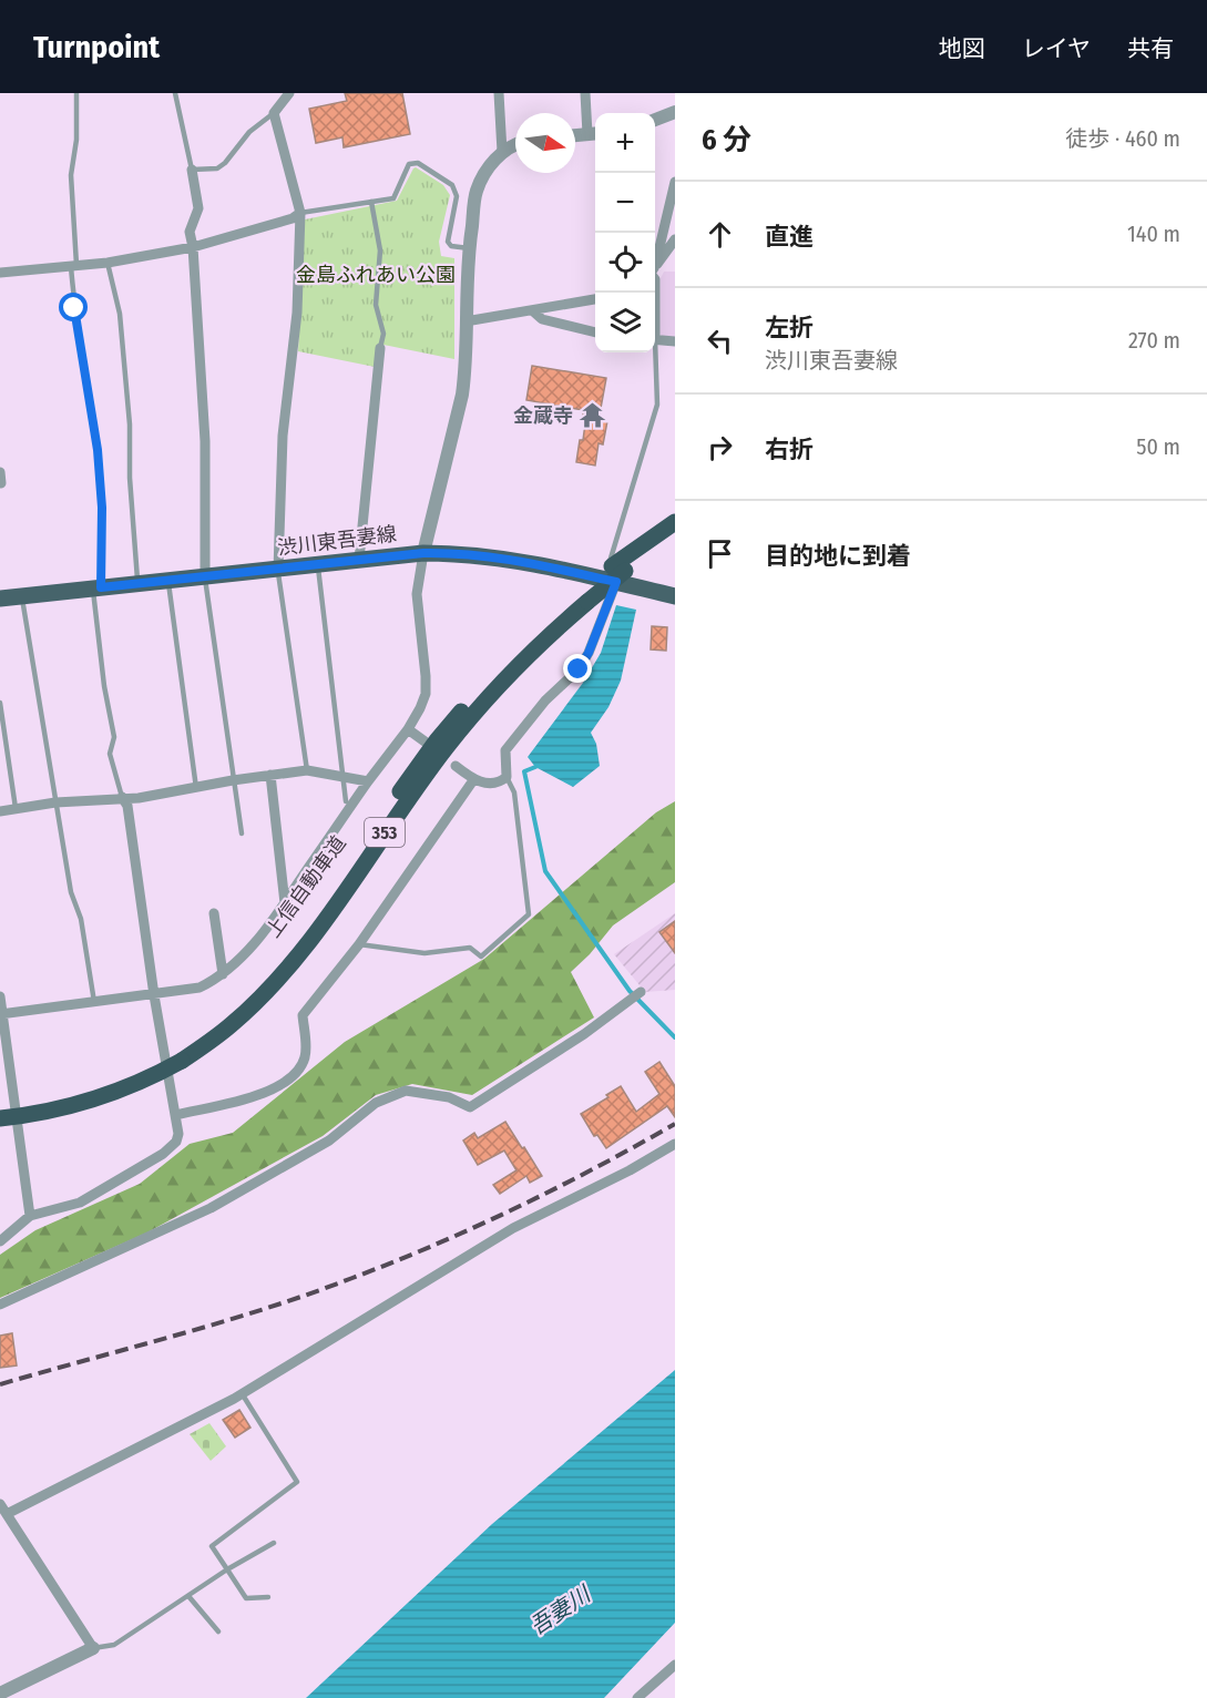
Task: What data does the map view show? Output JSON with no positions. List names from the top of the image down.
{
  "streets": {
    "highway": ["353", "上信自動車道"],
    "main road": ["渋川東吾妻線"]
  },
  "water": ["吾妻川"],
  "parks": ["金島ふれあい公園"],
  "places": {
    "temple": ["金蔵寺"]
  },
  "north": "right",
  "page": {
    "header": "Turnpoint",
    "nav": ["地図", "レイヤ", "共有"],
    "heading": ["6 分", "徒歩 · 460 m"],
    "map_buttons": ["+", "−"],
    "list": [
      ["直進", "140 m"],
      ["左折", "渋川東吾妻線", "270 m"],
      ["右折", "50 m"],
      "目的地に到着"
    ]
  }
}
